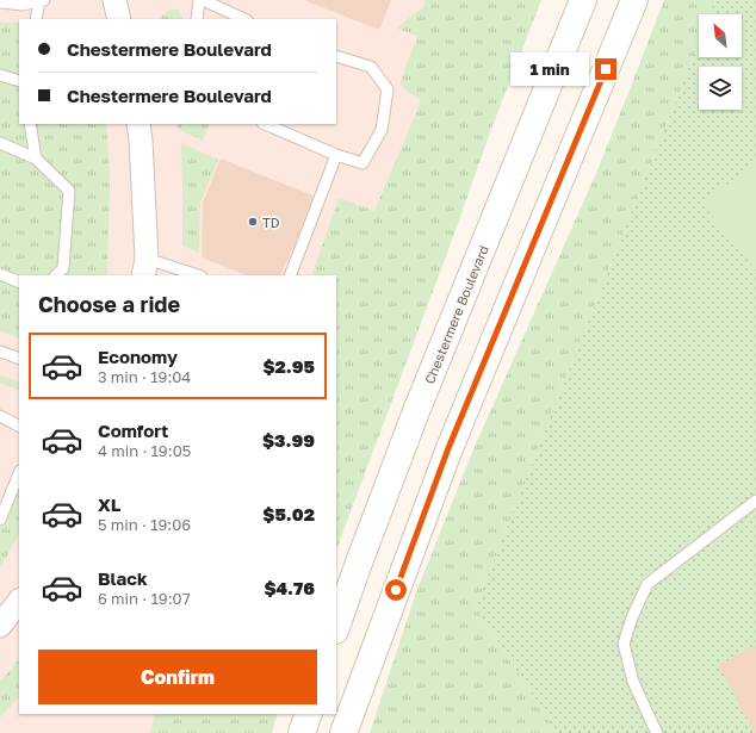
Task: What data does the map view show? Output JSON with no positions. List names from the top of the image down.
{
  "streets": {
    "main road": ["Chestermere Boulevard"]
  },
  "places": ["TD"],
  "north": "top left",
  "page": {
    "banner": ["Chestermere Boulevard", "Chestermere Boulevard"],
    "bubble": "1 min",
    "heading": "Choose a ride",
    "list": [
      {
        "name": "Economy",
        "note": "3 min · 19:04",
        "value": "$2.95"
      },
      {
        "name": "Comfort",
        "note": "4 min · 19:05",
        "value": "$3.99"
      },
      {
        "name": "XL",
        "note": "5 min · 19:06",
        "value": "$5.02"
      },
      {
        "name": "Black",
        "note": "6 min · 19:07",
        "value": "$4.76"
      }
    ],
    "buttons": "Confirm"
  }
}
